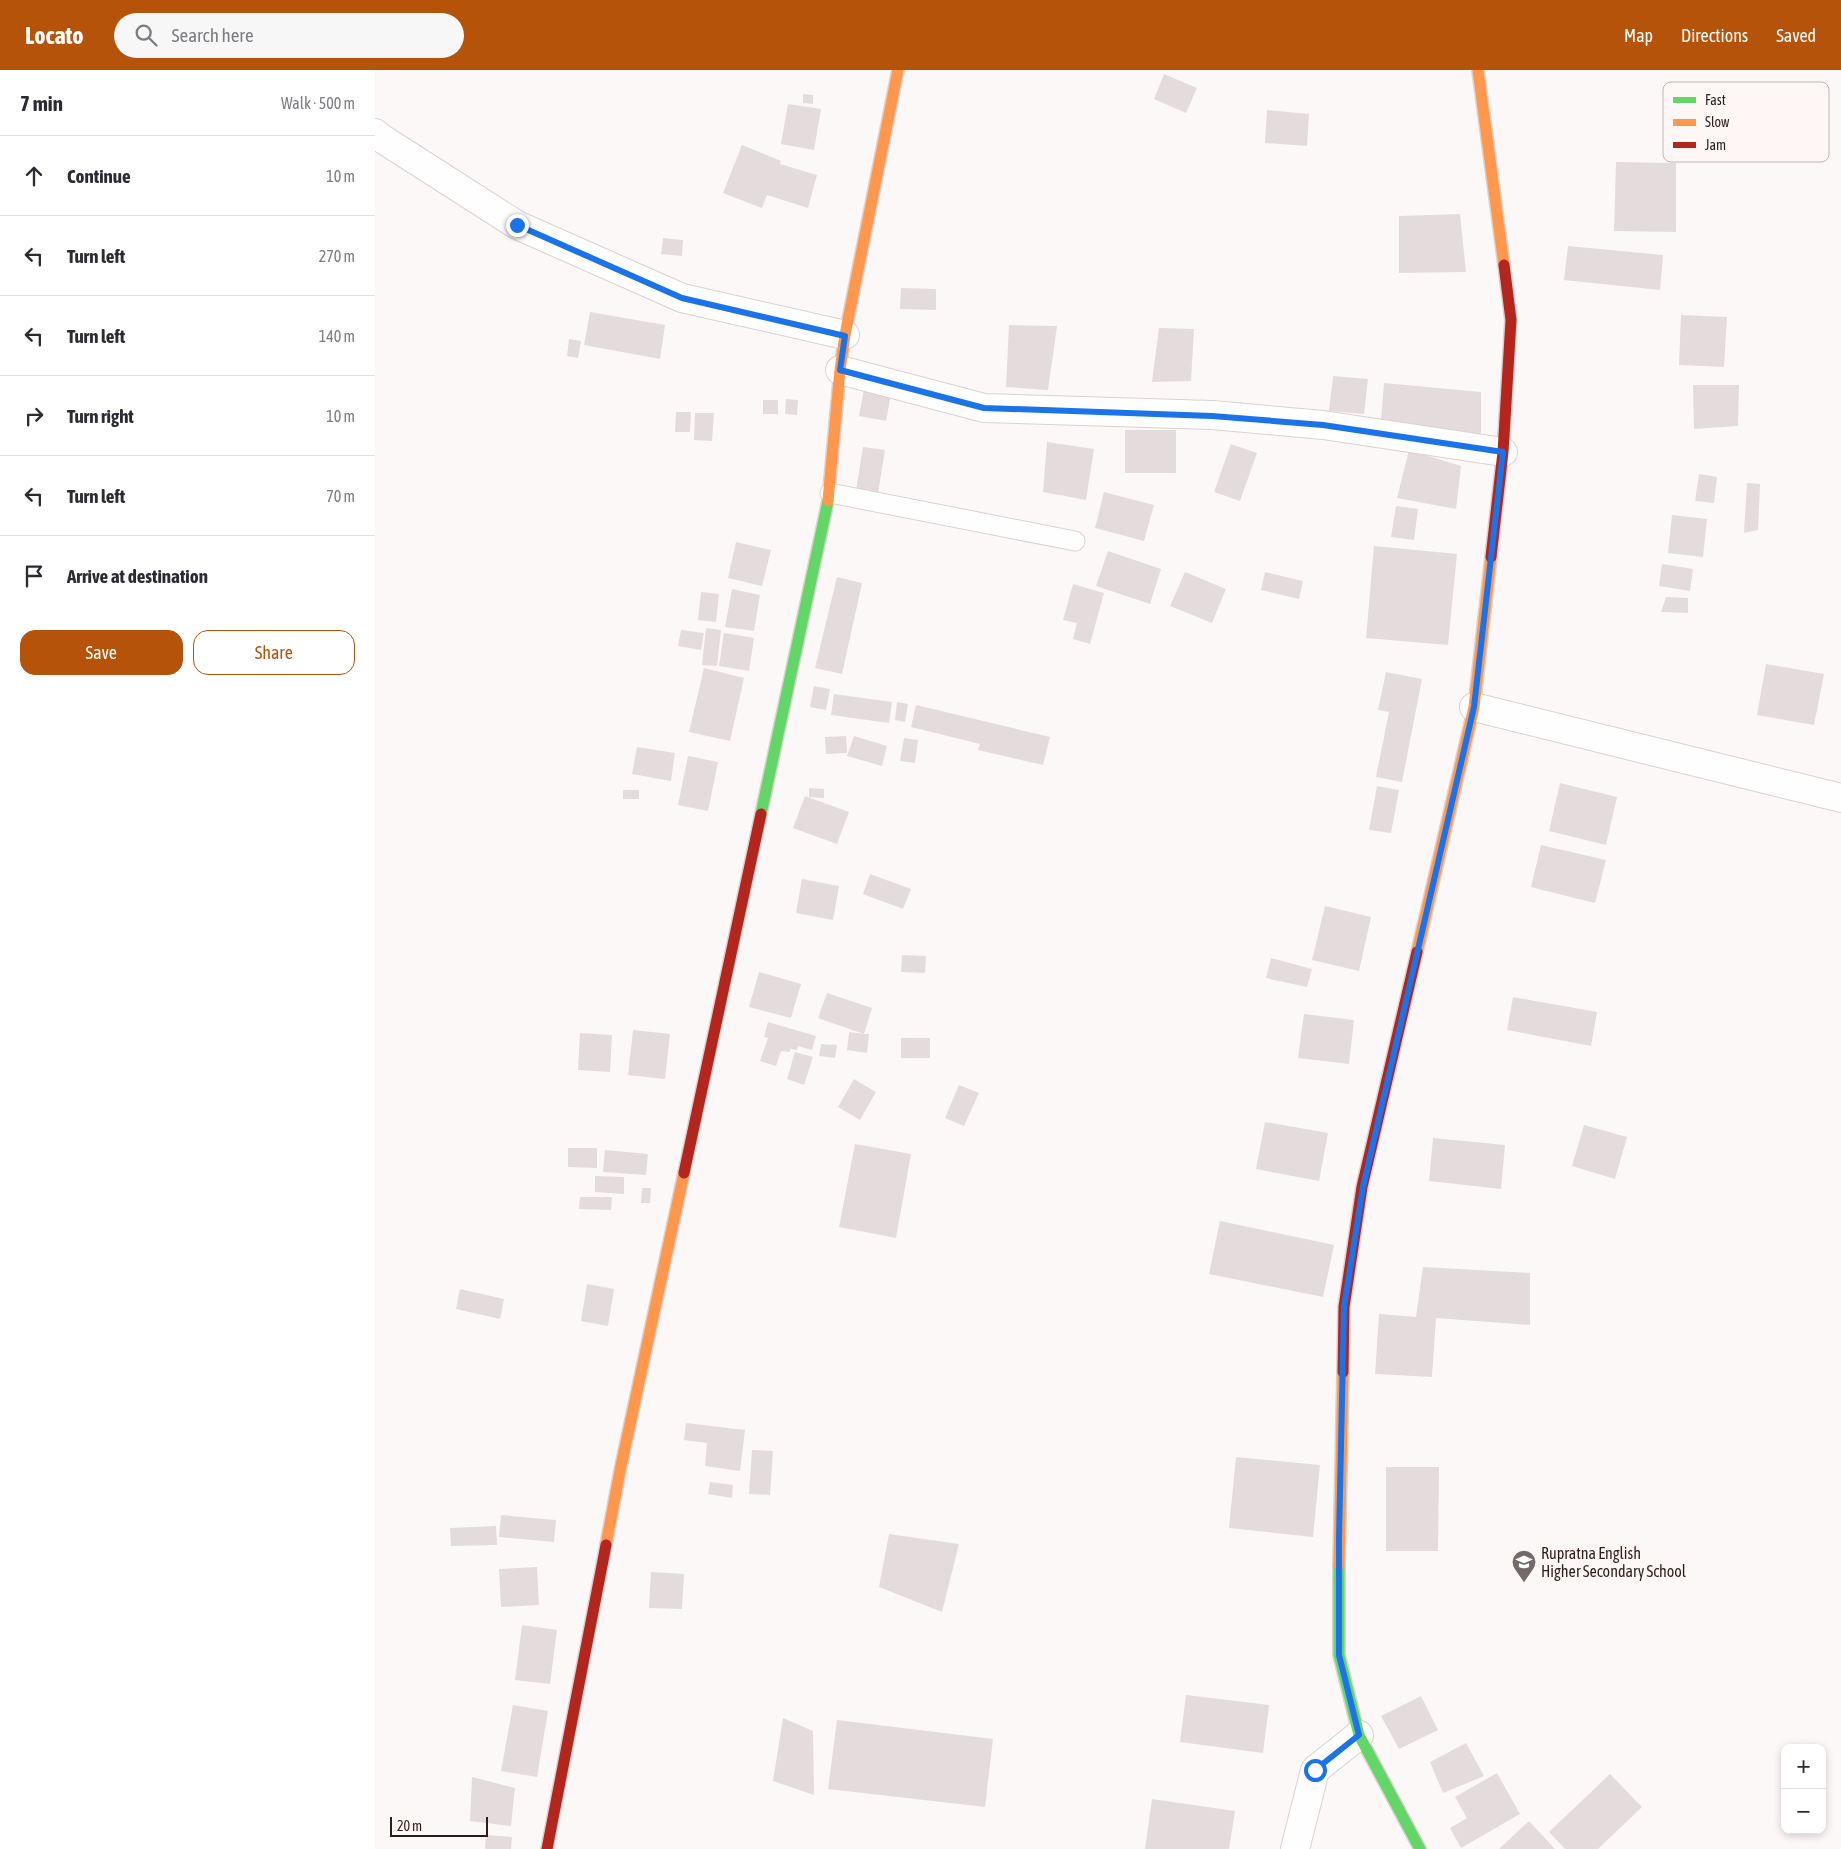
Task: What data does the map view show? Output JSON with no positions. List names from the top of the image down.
{
  "places": {
    "school or university": ["Rupratna English Higher Secondary School"]
  },
  "legend": ["Fast", "Slow", "Jam"],
  "scale_bar": "20 m",
  "page": {
    "header": "Locato",
    "search": "Search here",
    "nav": ["Map", "Directions", "Saved"],
    "heading": ["7 min", "Walk · 500 m"],
    "list": [
      ["Continue", "10 m"],
      ["Turn left", "270 m"],
      ["Turn left", "140 m"],
      ["Turn right", "10 m"],
      ["Turn left", "70 m"],
      "Arrive at destination"
    ],
    "buttons": ["Save", "Share"],
    "map_buttons": ["+", "−"],
    "scale": "20 m"
  }
}
